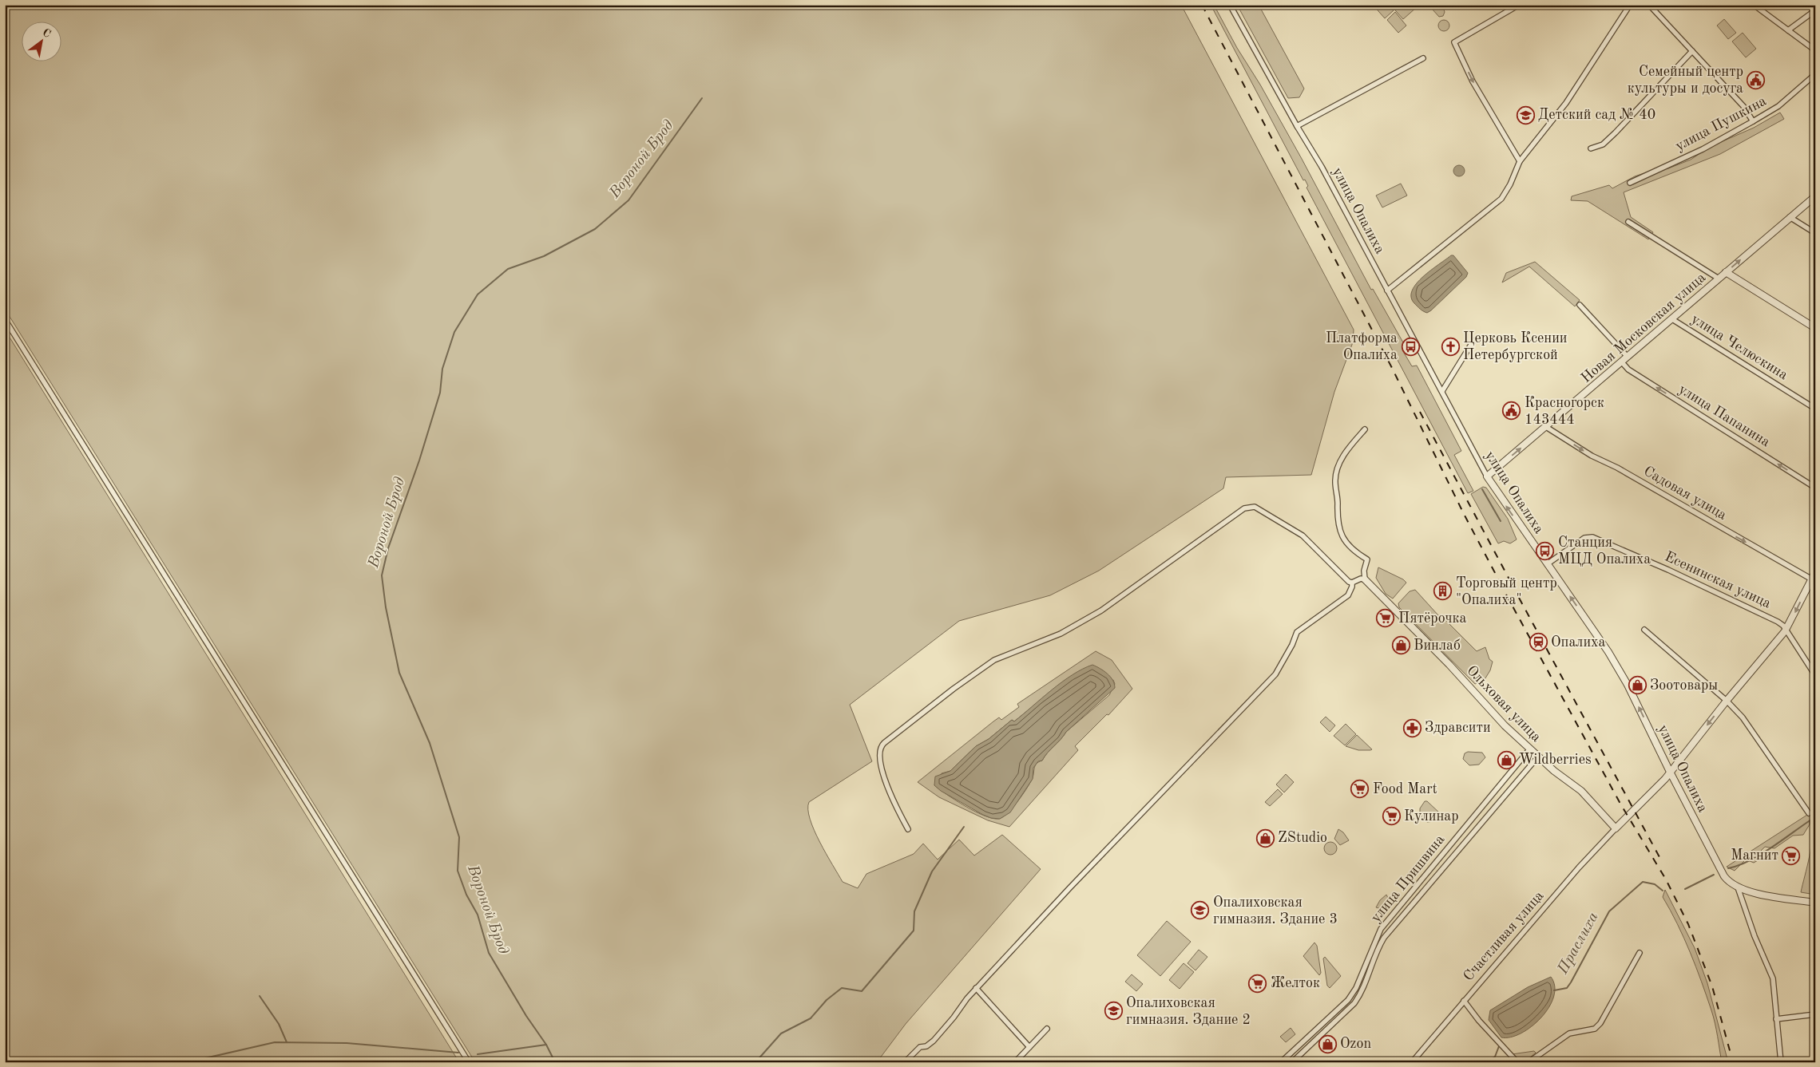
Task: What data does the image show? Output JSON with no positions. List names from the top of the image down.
{
  "streets": {
    "street": [
      "улица Пушкина",
      "улица Опалиха",
      "Новая Московская улица",
      "улица Челюскина",
      "улица Папанина",
      "Садовая улица",
      "Есенинская улица",
      "Ольховая улица",
      "улица Пришвина",
      "Счастливая улица"
    ]
  },
  "crossings": [
    ["улица Опалиха", "Новая Московская улица"],
    ["улица Опалиха", "Есенинская улица"],
    ["Новая Московская улица", "улица Челюскина"],
    ["Новая Московская улица", "улица Папанина"],
    ["Новая Московская улица", "Садовая улица"],
    ["Ольховая улица", "улица Пришвина"],
    ["Ольховая улица", "Счастливая улица"]
  ],
  "one_way": ["Новая Московская улица", "улица Папанина", "Садовая улица"],
  "water": ["Вороной Брод", "Праслиха"],
  "places": {
    "public building": ["Семейный центр культуры и досуга", "Красногорск 143444"],
    "school or university": ["Детский сад № 40", "Опалиховская гимназия. Здание 3", "Опалиховская гимназия. Здание 2"],
    "bus stop": ["Платформа Опалиха", "Станция МЦД Опалиха"],
    "church": ["Церковь Ксении Петербургской"],
    "building": ["Торговый центр \"Опалиха\""],
    "supermarket": [
      "Пятёрочка",
      "Food Mart",
      "Кулинар",
      "Магнит",
      "Желток"
    ],
    "station": ["Опалиха"],
    "shop": [
      "Винлаб",
      "Зоотовары",
      "Wildberries",
      "ZStudio",
      "Ozon"
    ],
    "pharmacy": ["Здравсити"]
  },
  "north": "top right"
}
